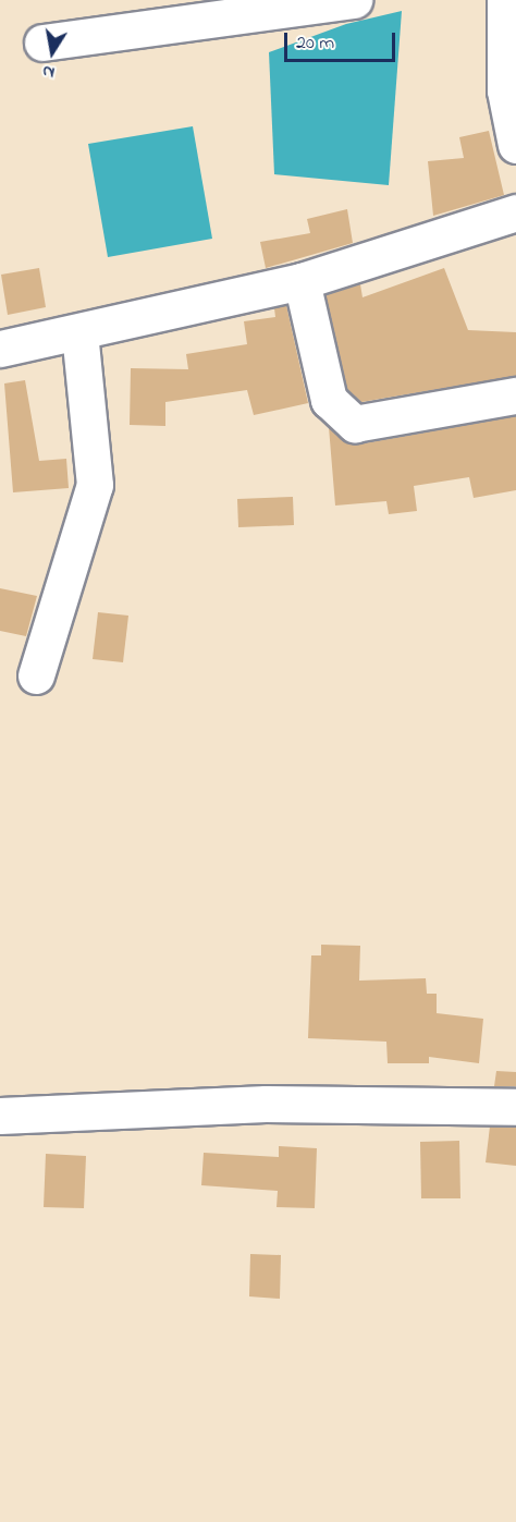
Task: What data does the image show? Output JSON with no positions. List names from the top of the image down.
{
  "scale_bar": "20 m",
  "north": "bottom"
}
